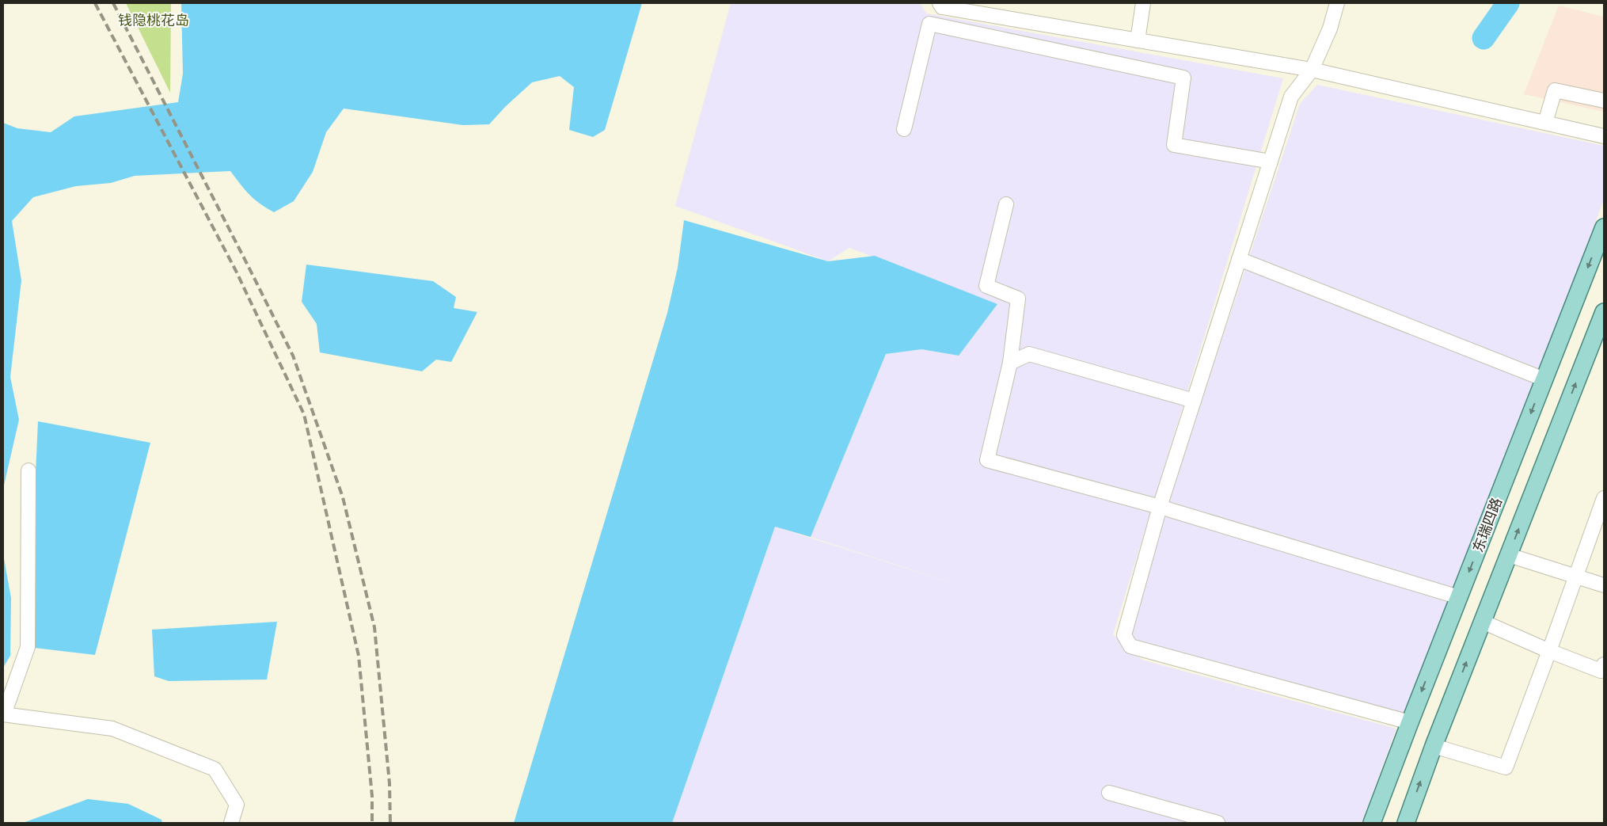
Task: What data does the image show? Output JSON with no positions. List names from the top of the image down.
{
  "streets": {
    "main road": ["东瑞四路"]
  },
  "parks": ["钱隐桃花岛"]
}
